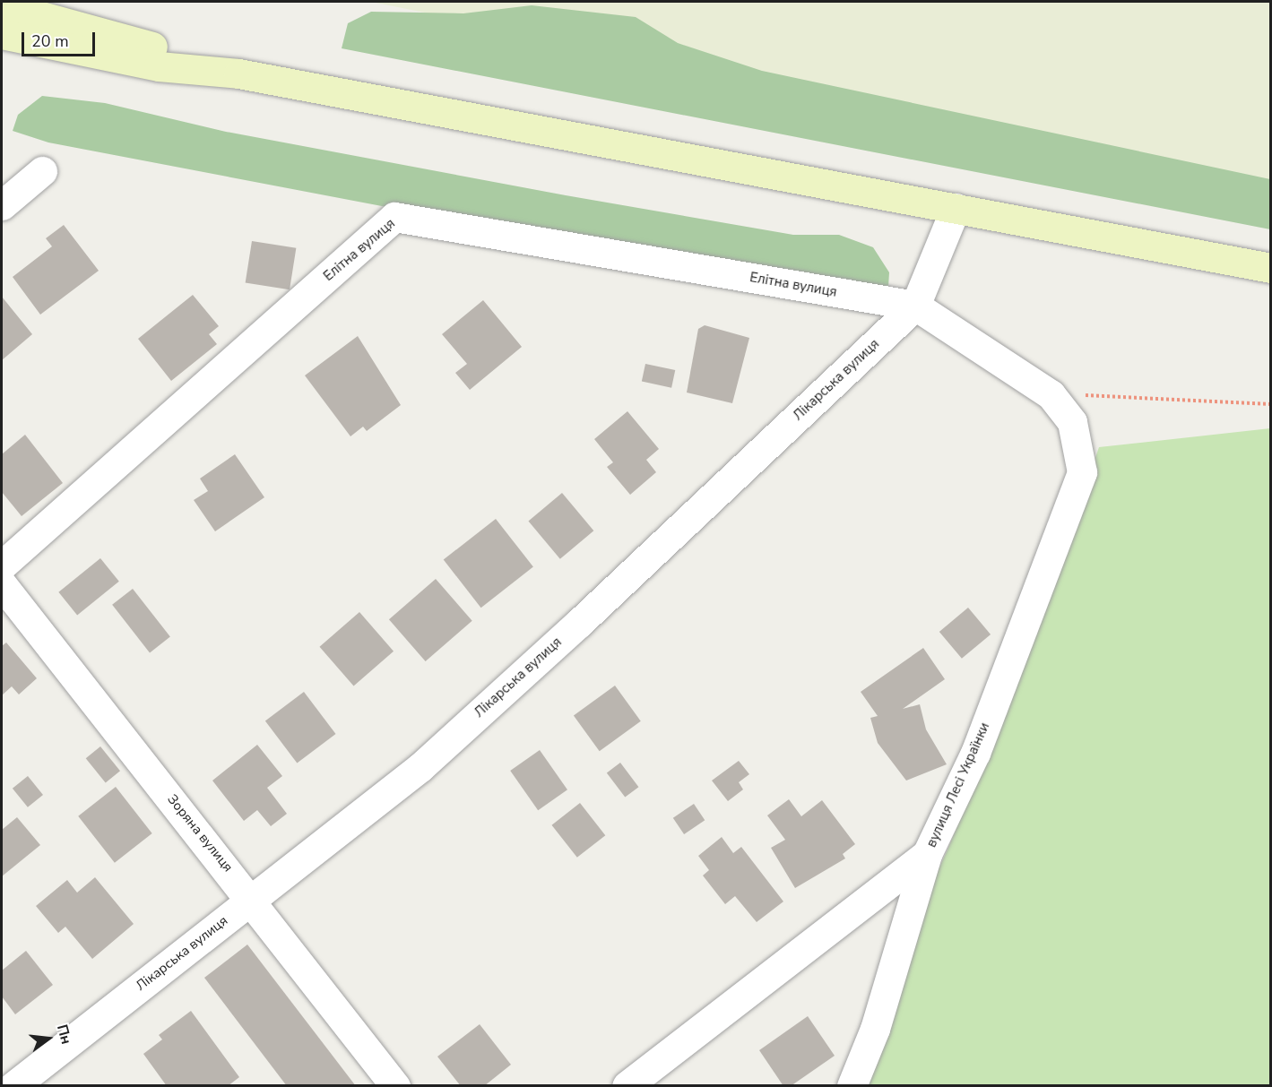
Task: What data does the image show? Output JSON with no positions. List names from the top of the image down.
{
  "streets": {
    "street": [
      "Елітна вулиця",
      "Лікарська вулиця",
      "вулиця Лесі Українки",
      "Зоряна вулиця"
    ]
  },
  "crossings": [
    ["Елітна вулиця", "Лікарська вулиця"],
    ["Елітна вулиця", "вулиця Лесі Українки"],
    ["Лікарська вулиця", "вулиця Лесі Українки"],
    ["Лікарська вулиця", "Зоряна вулиця"]
  ],
  "scale_bar": "20 m",
  "north": "right"
}
